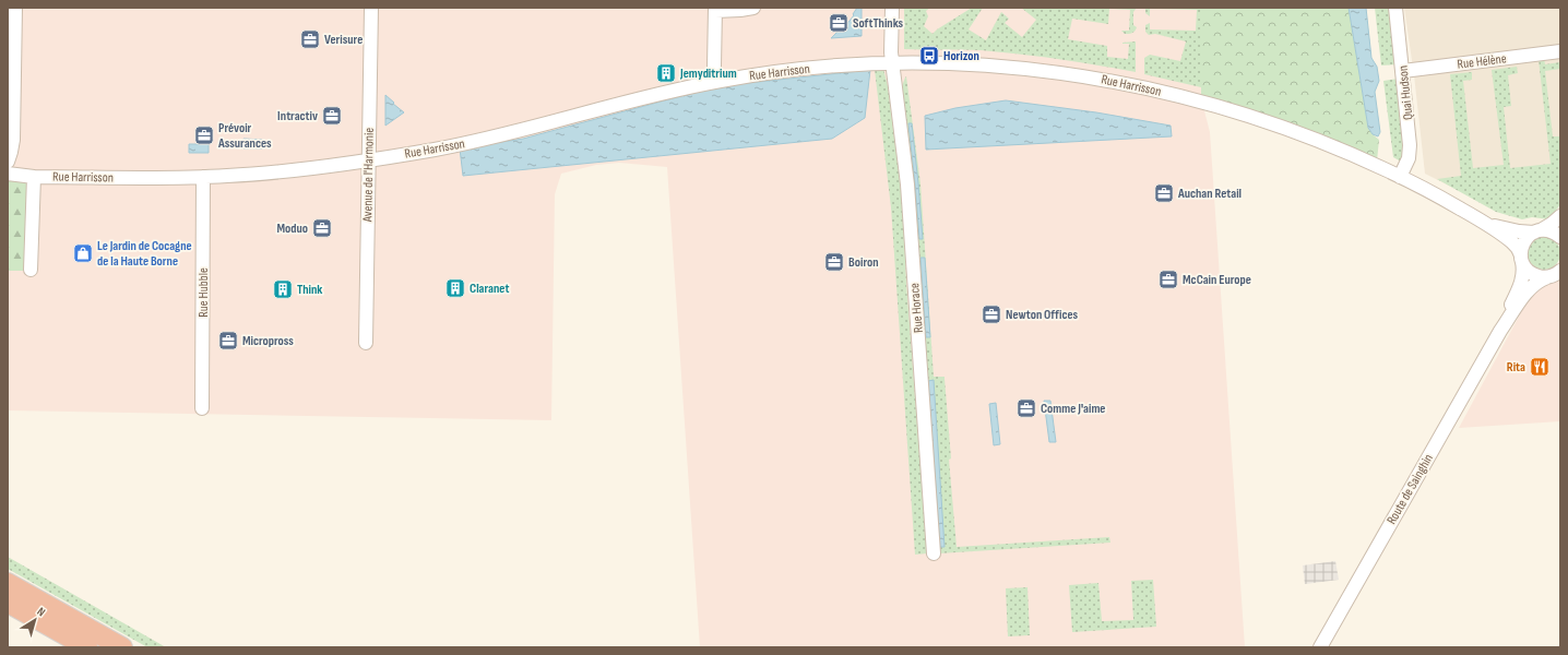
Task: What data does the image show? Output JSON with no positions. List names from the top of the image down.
{
  "streets": {
    "street": [
      "Rue Hélène",
      "Rue Harrisson",
      "Quai Hudson",
      "Avenue de l'Harmonie",
      "Rue Hubble",
      "Rue Horace",
      "Route de Sainghin"
    ]
  },
  "crossings": [
    ["Rue Hélène", "Quai Hudson"],
    ["Rue Harrisson", "Quai Hudson"],
    ["Rue Harrisson", "Avenue de l'Harmonie"],
    ["Rue Harrisson", "Rue Hubble"],
    ["Rue Harrisson", "Rue Horace"],
    ["Rue Harrisson", "Route de Sainghin"]
  ],
  "places": {
    "office": [
      "SoftThinks",
      "Verisure",
      "Intractiv",
      "Prévoir Assurances",
      "Auchan Retail",
      "Moduo",
      "Boiron",
      "McCain Europe",
      "Newton Offices",
      "Micropross",
      "Comme J'aime"
    ],
    "bus stop": ["Horizon"],
    "building": ["Jemyditrium", "Claranet", "Think"],
    "shop": ["Le Jardin de Cocagne de la Haute Borne"],
    "restaurant": ["Rita"]
  },
  "north": "top right"
}
